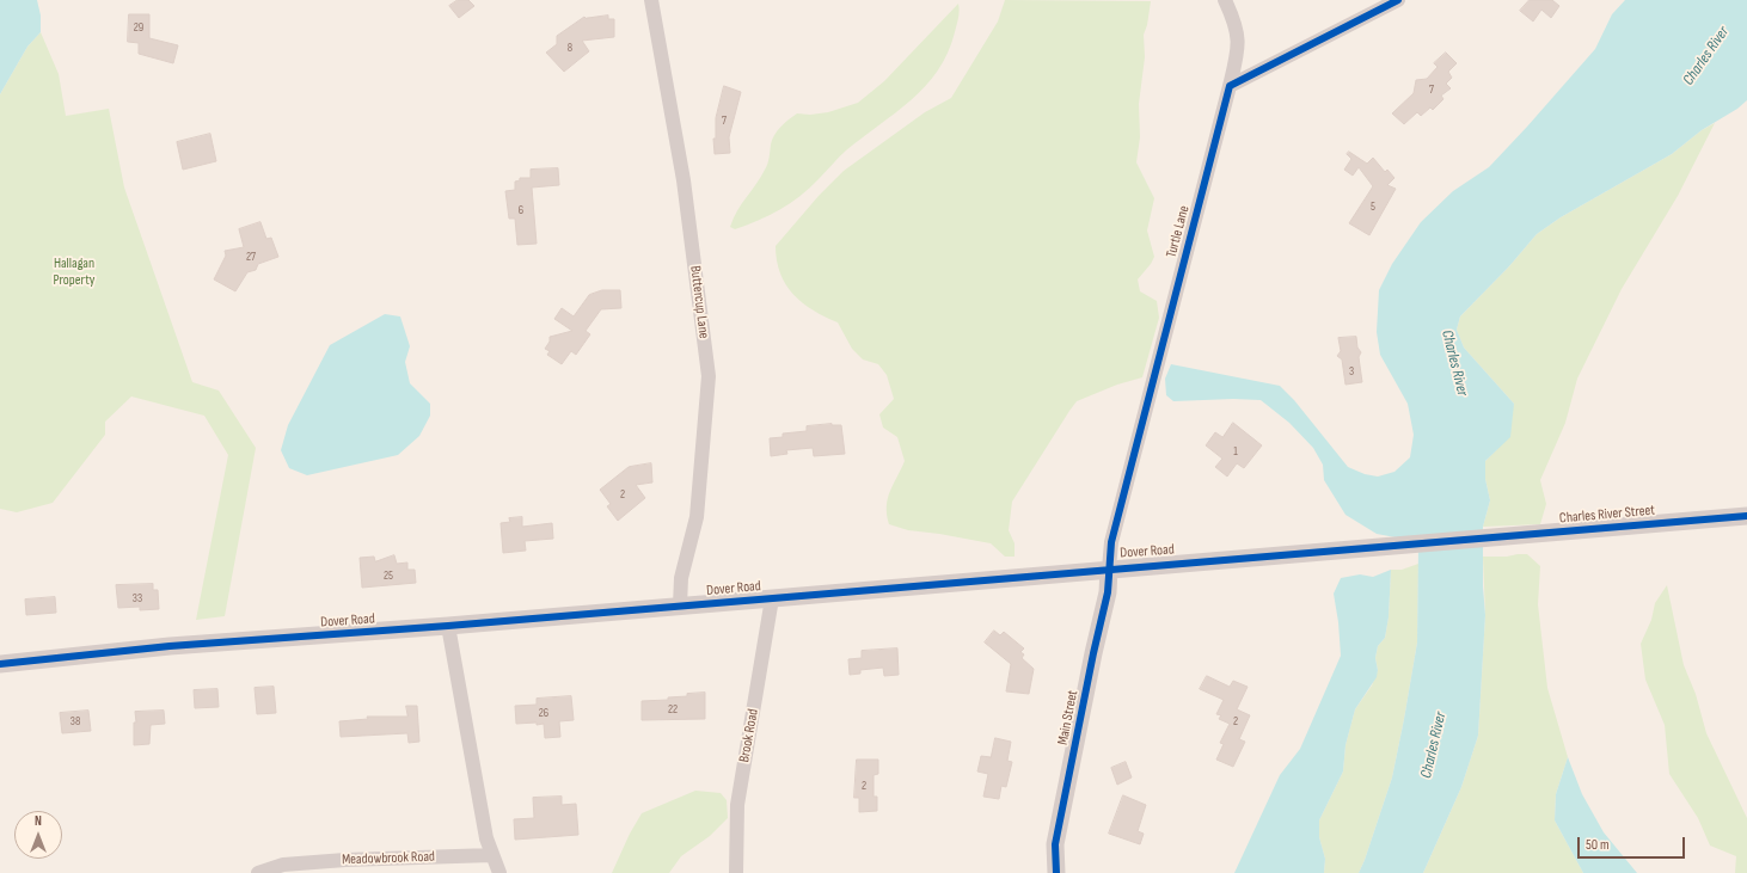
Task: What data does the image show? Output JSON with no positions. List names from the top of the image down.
{
  "streets": {
    "street": [
      "Turtle Lane",
      "Buttercup Lane",
      "Charles River Street",
      "Dover Road",
      "Main Street",
      "Brook Road",
      "Meadowbrook Road"
    ]
  },
  "crossings": [
    ["Turtle Lane", "Dover Road"],
    ["Turtle Lane", "Main Street"],
    ["Buttercup Lane", "Dover Road"],
    ["Charles River Street", "Dover Road"],
    ["Dover Road", "Main Street"],
    ["Dover Road", "Brook Road"]
  ],
  "water": ["Charles River"],
  "parks": ["Hallagan Property"],
  "house_numbers": [
    "29",
    "8",
    "7",
    "7",
    "5",
    "6",
    "27",
    "3",
    "1",
    "2",
    "25",
    "33",
    "22",
    "26",
    "38",
    "2",
    "2"
  ],
  "scale_bar": "50 m",
  "north": "top"
}
